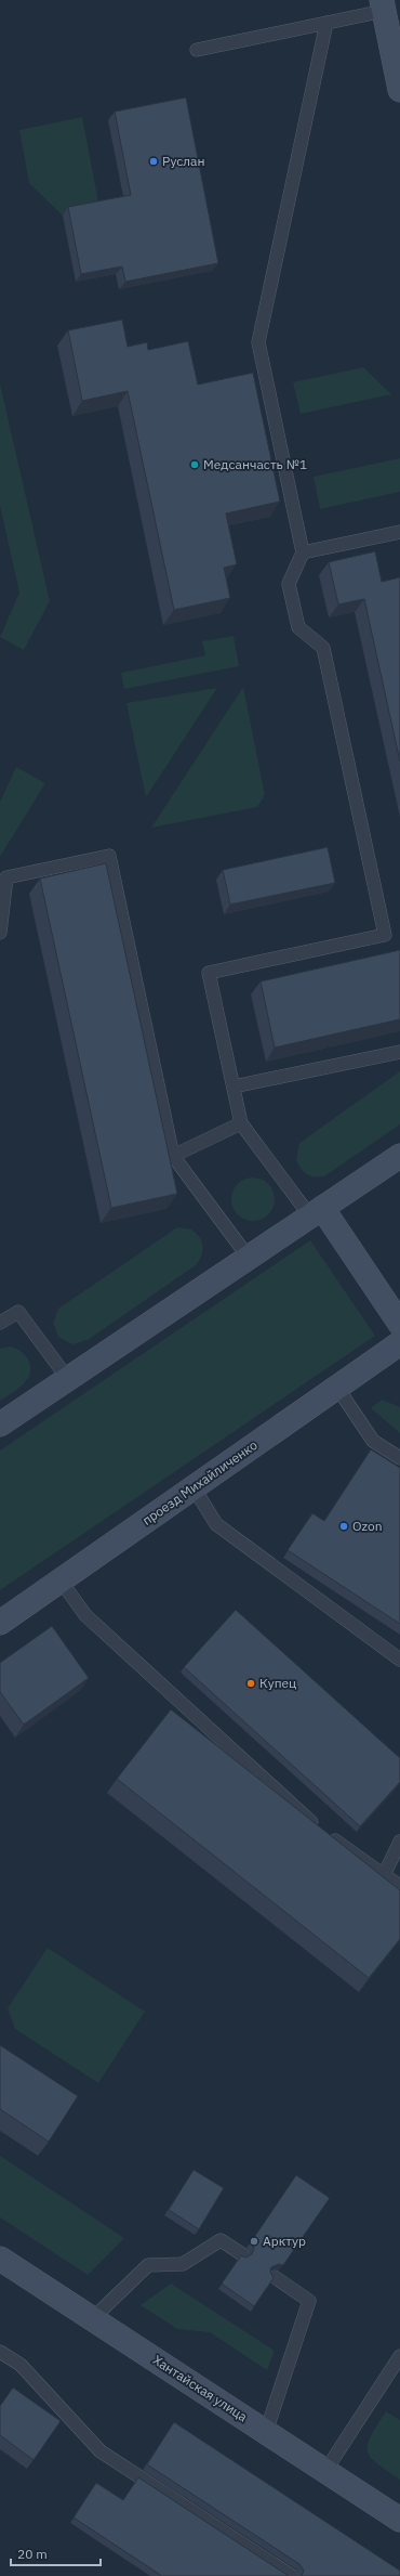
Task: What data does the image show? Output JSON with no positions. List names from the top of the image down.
{
  "streets": {
    "street": ["проезд Михайличенко", "Хантайская улица"]
  },
  "places": [
    "Руслан",
    "Медсанчасть №1",
    "Ozon",
    "Купец",
    "Арктур"
  ],
  "scale_bar": "20 m"
}
